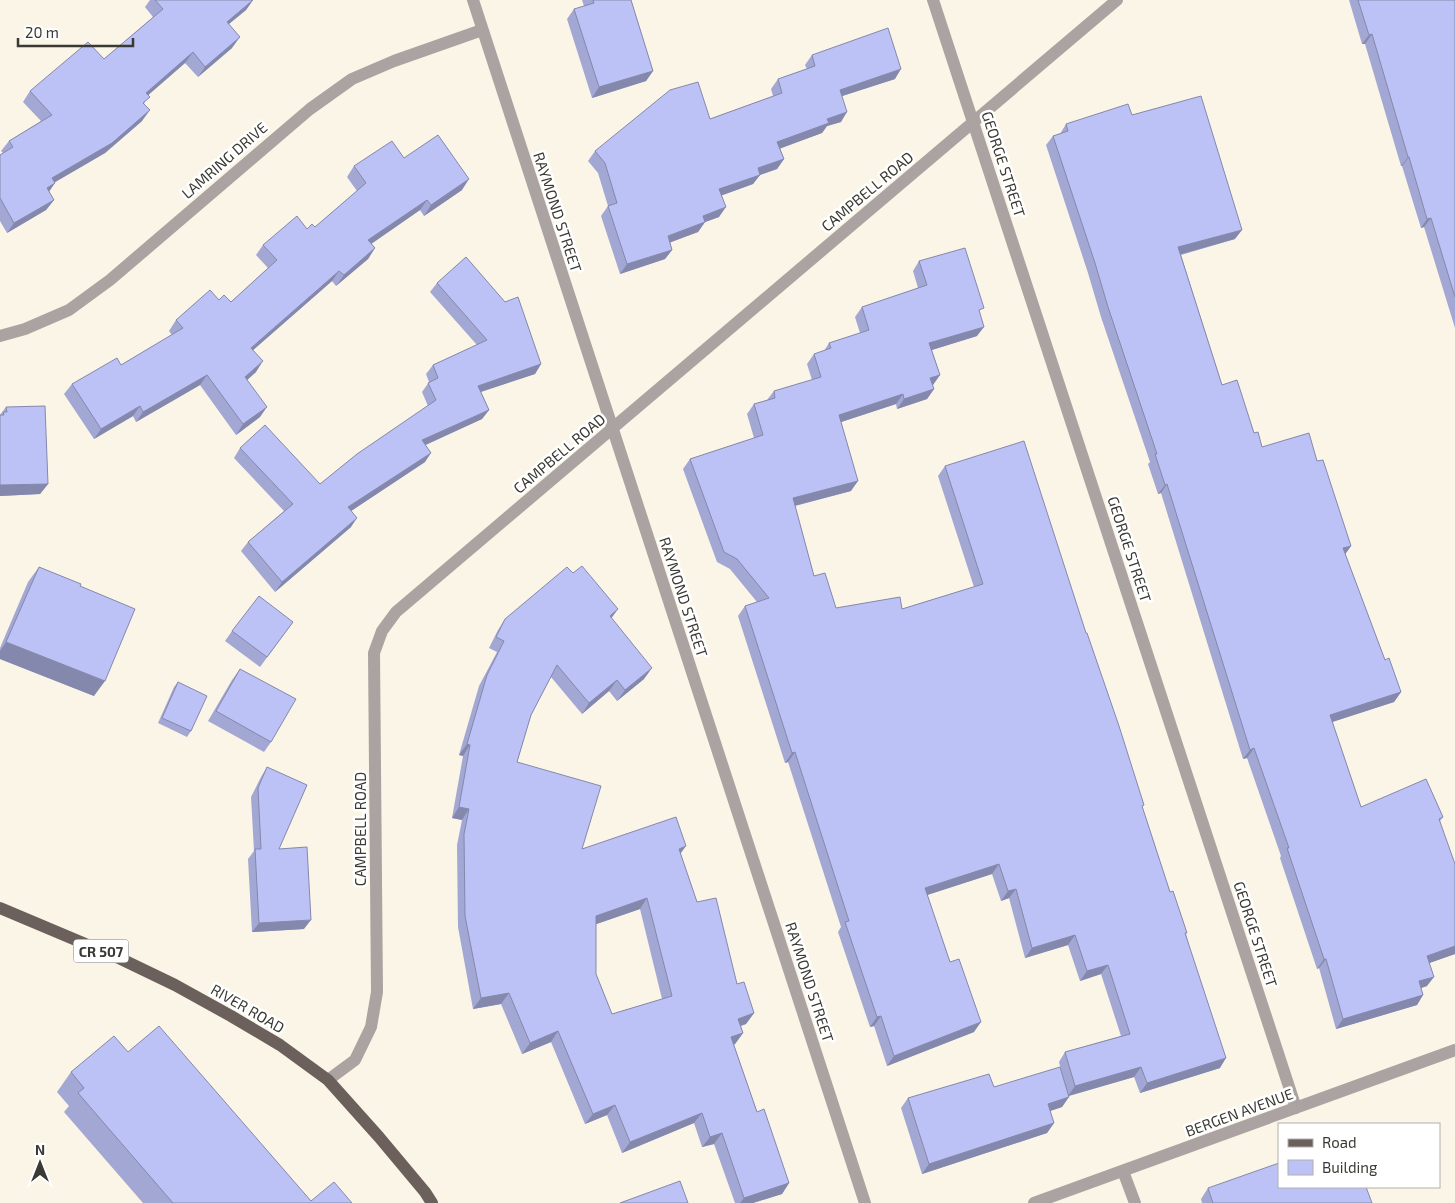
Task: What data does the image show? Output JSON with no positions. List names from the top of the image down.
{
  "streets": {
    "main road": ["CR 507", "RIVER ROAD"],
    "street": [
      "LAMRING DRIVE",
      "GEORGE STREET",
      "CAMPBELL ROAD",
      "RAYMOND STREET",
      "BERGEN AVENUE"
    ]
  },
  "crossings": [
    ["LAMRING DRIVE", "RAYMOND STREET"],
    ["GEORGE STREET", "CAMPBELL ROAD"],
    ["GEORGE STREET", "BERGEN AVENUE"],
    ["CAMPBELL ROAD", "RAYMOND STREET"],
    ["CAMPBELL ROAD", "RIVER ROAD"]
  ],
  "legend": ["Road", "Building"],
  "scale_bar": "20 m",
  "north": "top"
}
